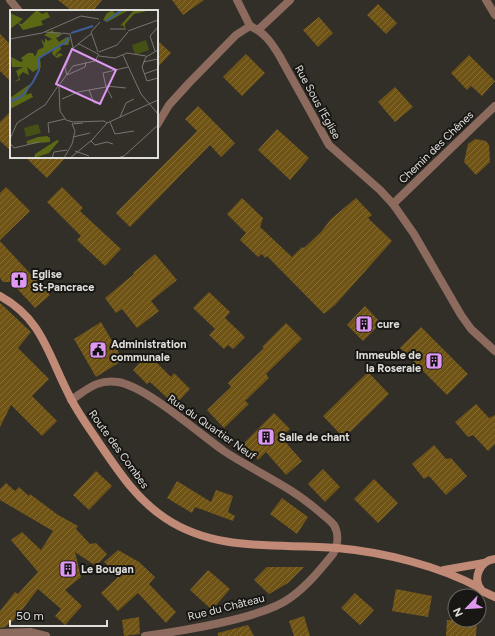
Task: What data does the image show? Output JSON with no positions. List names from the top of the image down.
{
  "streets": {
    "street": [
      "Rue Sous l'Eglise",
      "Chemin des Chênes",
      "Rue du Quartier Neuf",
      "Route des Combes",
      "Rue du Château"
    ]
  },
  "crossings": [
    ["Rue Sous l'Eglise", "Chemin des Chênes"],
    ["Rue du Quartier Neuf", "Route des Combes"],
    ["Rue du Quartier Neuf", "Rue du Château"],
    ["Route des Combes", "Rue du Château"]
  ],
  "places": {
    "church": ["Eglise St-Pancrace"],
    "building": [
      "cure",
      "Immeuble de la Roseraie",
      "Salle de chant",
      "Le Bougan"
    ],
    "public building": ["Administration communale"]
  },
  "scale_bar": "50 m",
  "north": "bottom left"
}
